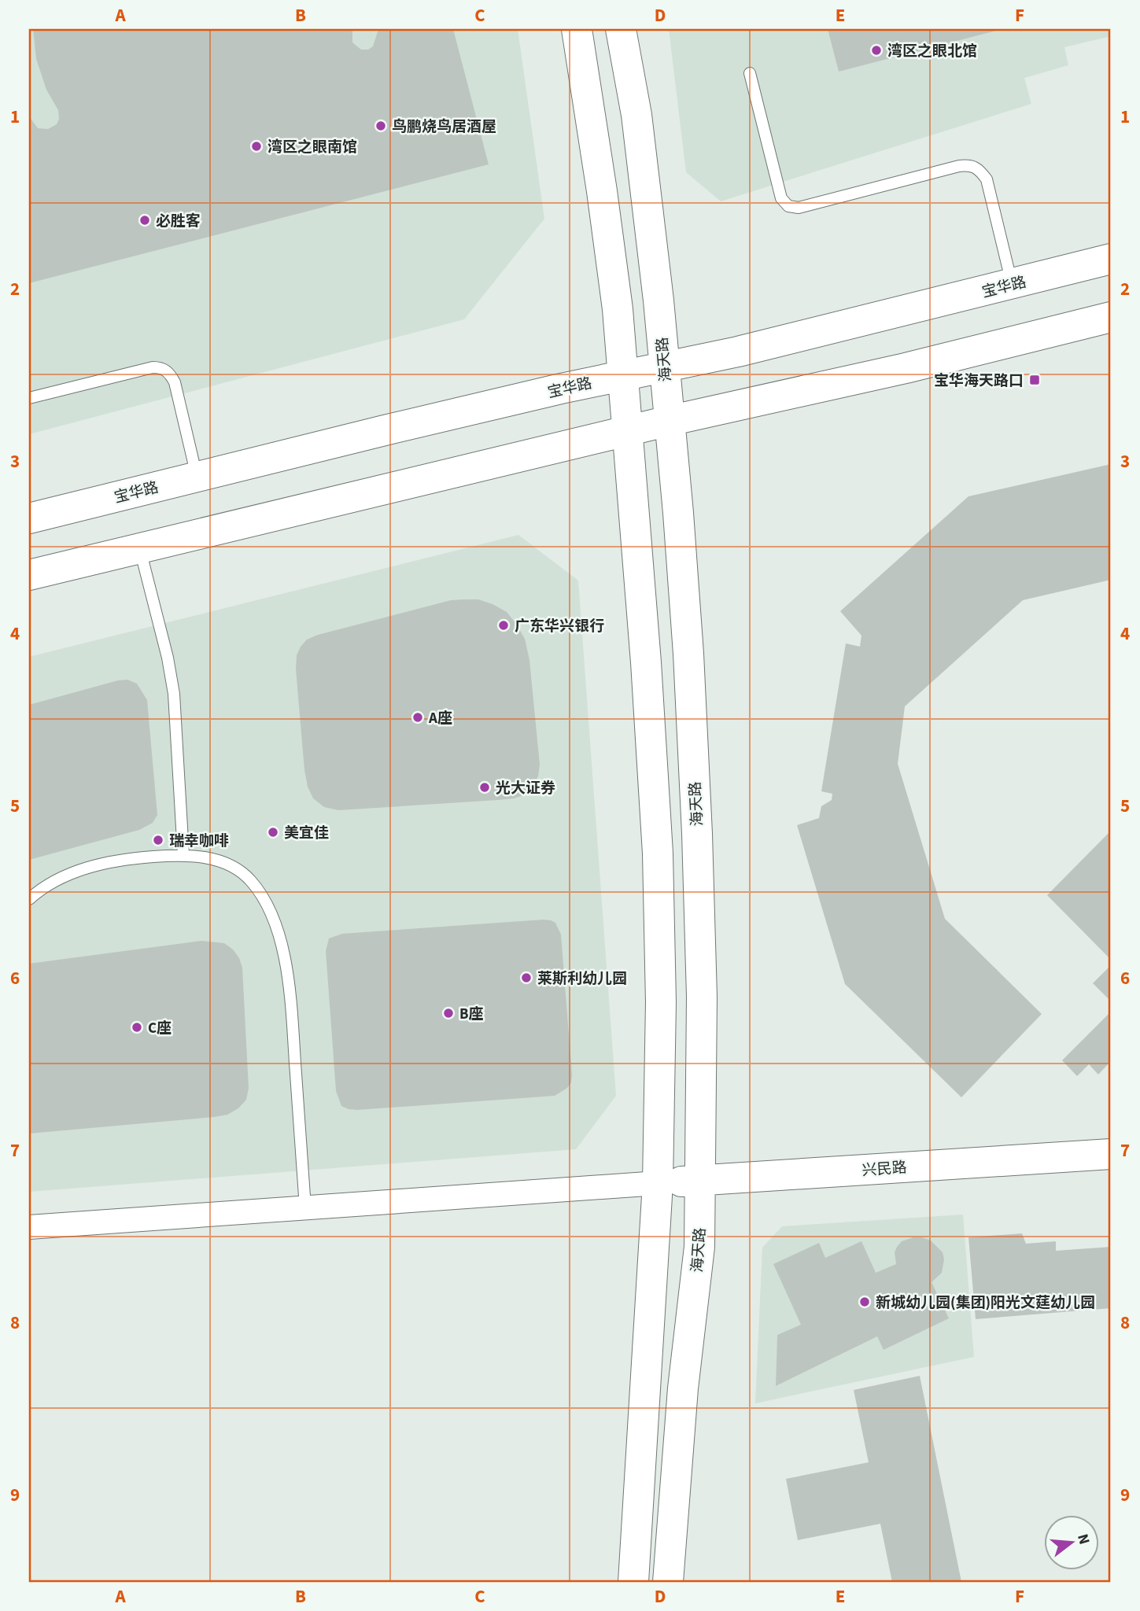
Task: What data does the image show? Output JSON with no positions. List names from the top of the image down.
{
  "streets": {
    "main road": ["宝华路", "海天路", "兴民路"]
  },
  "crossings": [
    ["宝华路", "海天路"],
    ["海天路", "兴民路"]
  ],
  "places": {
    "other": [
      "湾区之眼北馆",
      "鸟鹏烧鸟居酒屋",
      "湾区之眼南馆",
      "必胜客",
      "广东华兴银行",
      "A座",
      "光大证券",
      "美宜佳",
      "瑞幸咖啡",
      "莱斯利幼儿园",
      "B座",
      "C座",
      "新城幼儿园(集团)阳光文莛幼儿园"
    ],
    "transit": ["宝华海天路口"]
  },
  "north": "right",
  "grid": {
    "columns": [
      "A",
      "B",
      "C",
      "D",
      "E",
      "F"
    ],
    "rows": [
      "1",
      "2",
      "3",
      "4",
      "5",
      "6",
      "7",
      "8",
      "9"
    ]
  }
}
